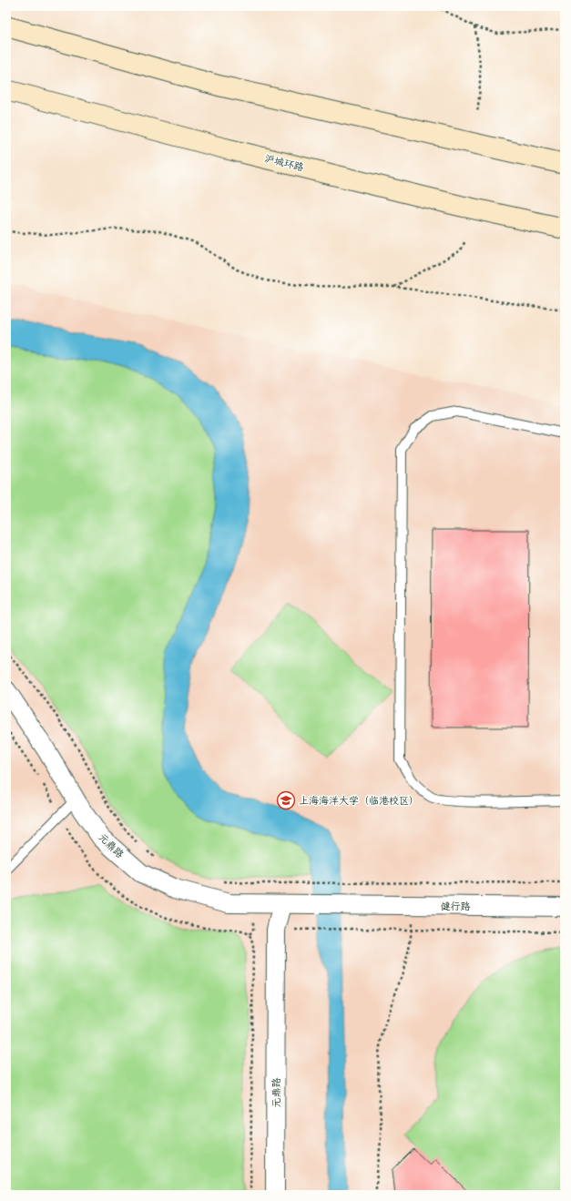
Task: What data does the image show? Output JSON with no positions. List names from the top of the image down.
{
  "streets": {
    "main road": ["沪城环路"],
    "street": ["元鼎路", "健行路"]
  },
  "crossings": [
    ["元鼎路", "健行路"]
  ],
  "places": {
    "school or university": ["上海海洋大学（临港校区）"]
  }
}
